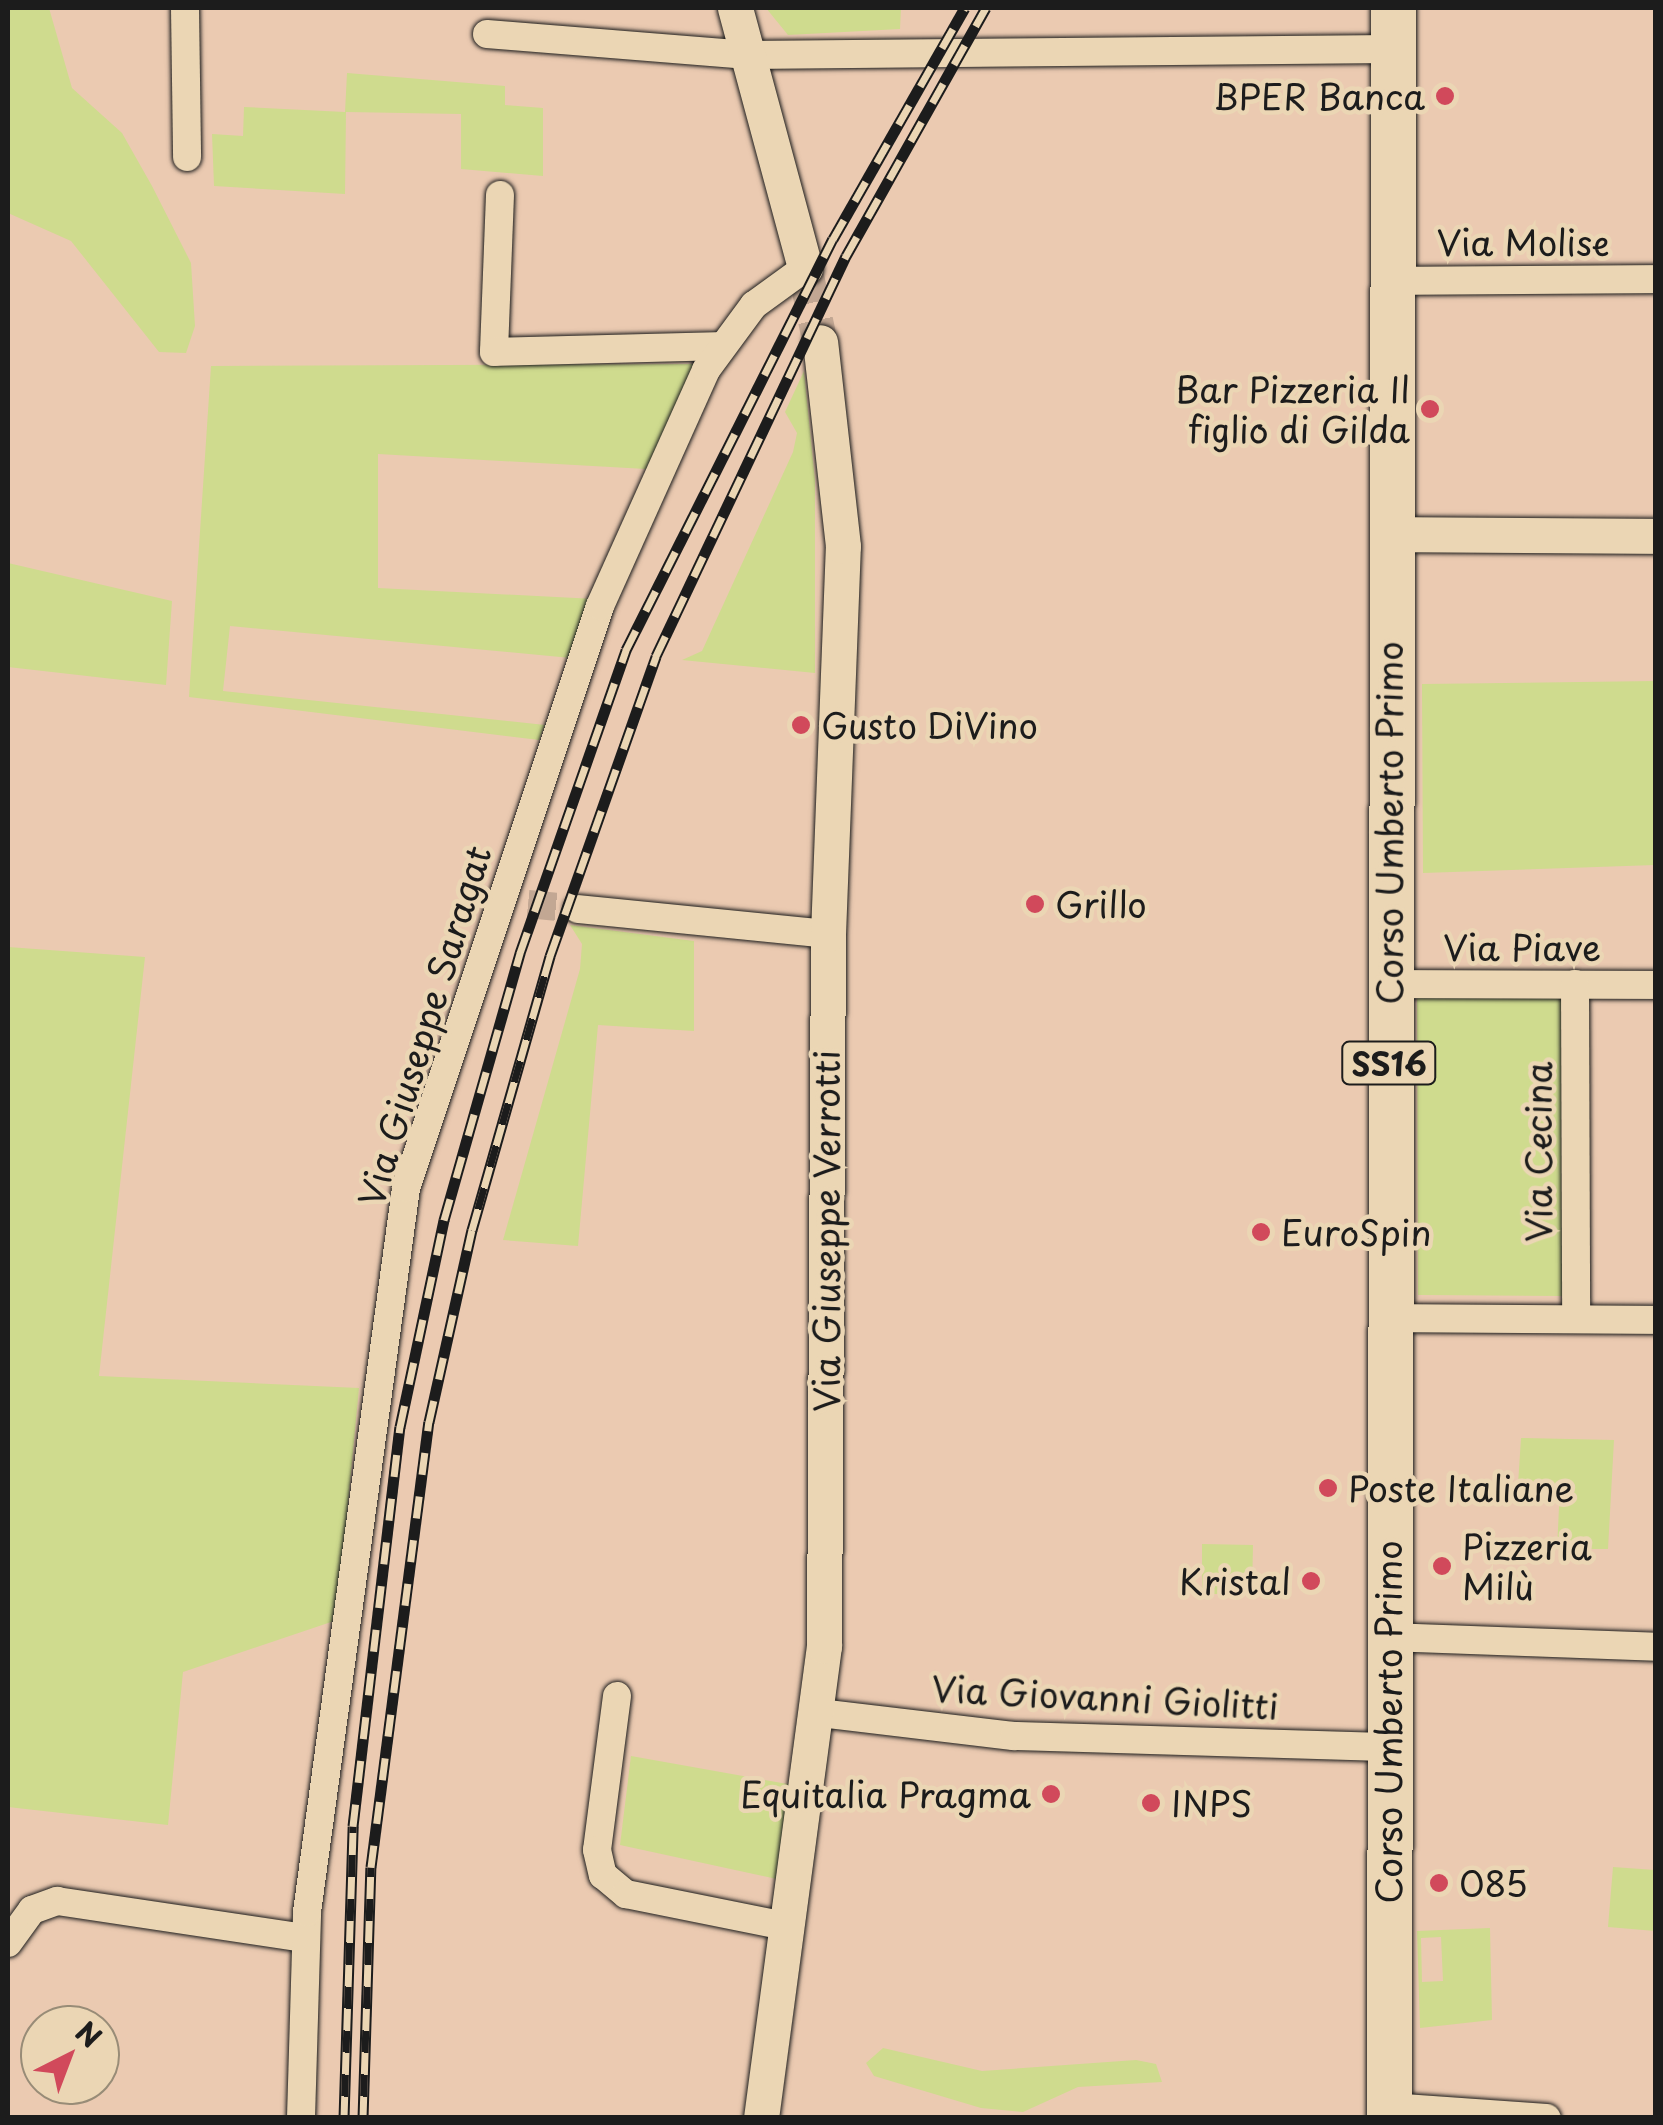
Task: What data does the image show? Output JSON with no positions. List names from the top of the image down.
{
  "streets": {
    "main road": ["Corso Umberto Primo", "SS16"],
    "street": [
      "Via Molise",
      "Via Piave",
      "Via Giuseppe Saragat",
      "Via Cecina",
      "Via Giuseppe Verrotti",
      "Via Giovanni Giolitti"
    ]
  },
  "crossings": [
    ["Via Molise", "Corso Umberto Primo"],
    ["Corso Umberto Primo", "Via Piave"],
    ["Corso Umberto Primo", "Via Giovanni Giolitti"],
    ["Via Piave", "Via Cecina"],
    ["Via Giuseppe Verrotti", "Via Giovanni Giolitti"]
  ],
  "places": [
    "BPER Banca",
    "Bar Pizzeria Il figlio di Gilda",
    "Gusto DiVino",
    "Grillo",
    "EuroSpin",
    "Poste Italiane",
    "Pizzeria Milù",
    "Kristal",
    "Equitalia Pragma",
    "INPS",
    "085"
  ],
  "north": "top right"
}
